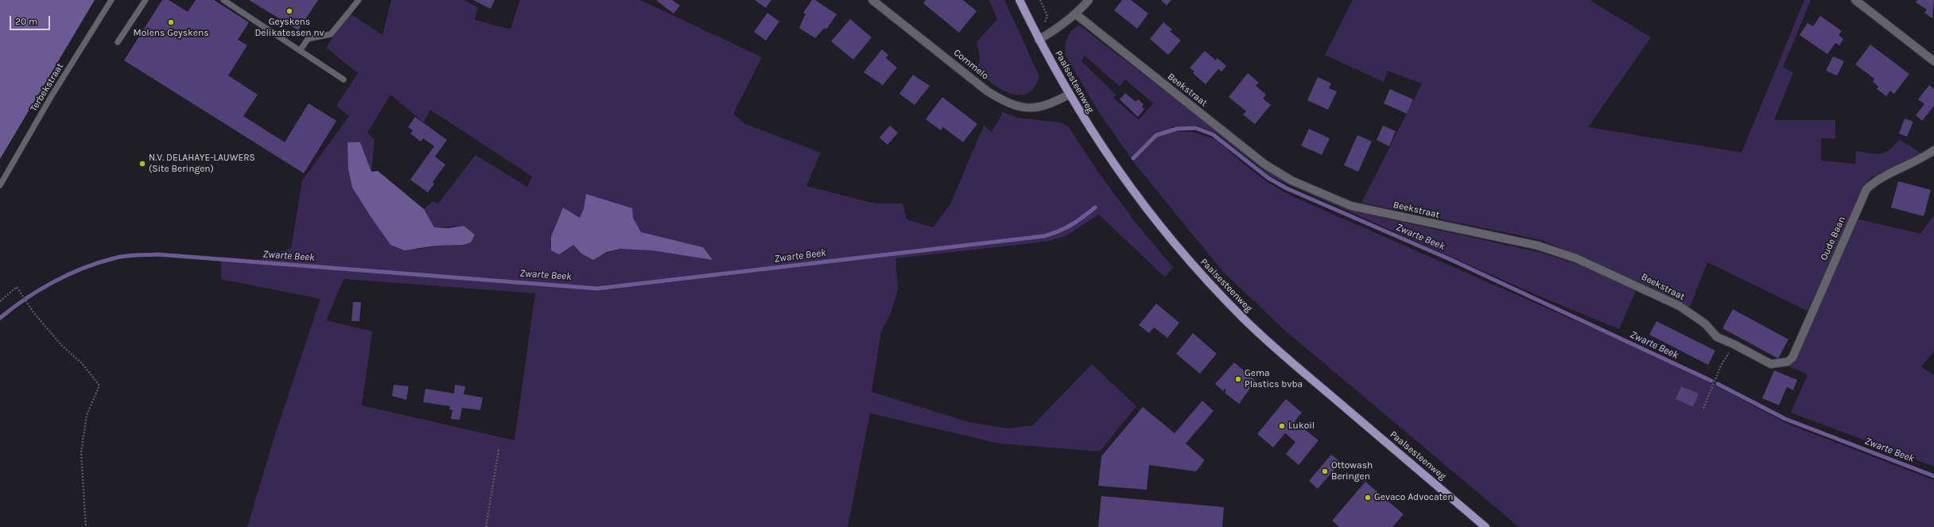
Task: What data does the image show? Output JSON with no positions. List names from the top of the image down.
{
  "streets": {
    "main road": ["Paalsesteenweg"],
    "street": ["Commelo", "Beekstraat", "Oude Baan"],
    "lane": ["Terbekstraat"]
  },
  "crossings": [
    ["Commelo", "Paalsesteenweg"],
    ["Beekstraat", "Oude Baan"]
  ],
  "water": ["Zwarte Beek"],
  "places": [
    "Geyskens Delikatessen nv",
    "Molens Geyskens",
    "N.V. DELAHAYE-LAUWERS (Site Beringen)",
    "Gema Plastics bvba",
    "Lukoil",
    "Ottowash Beringen",
    "Gevaco Advocaten"
  ],
  "scale_bar": "20 m"
}
